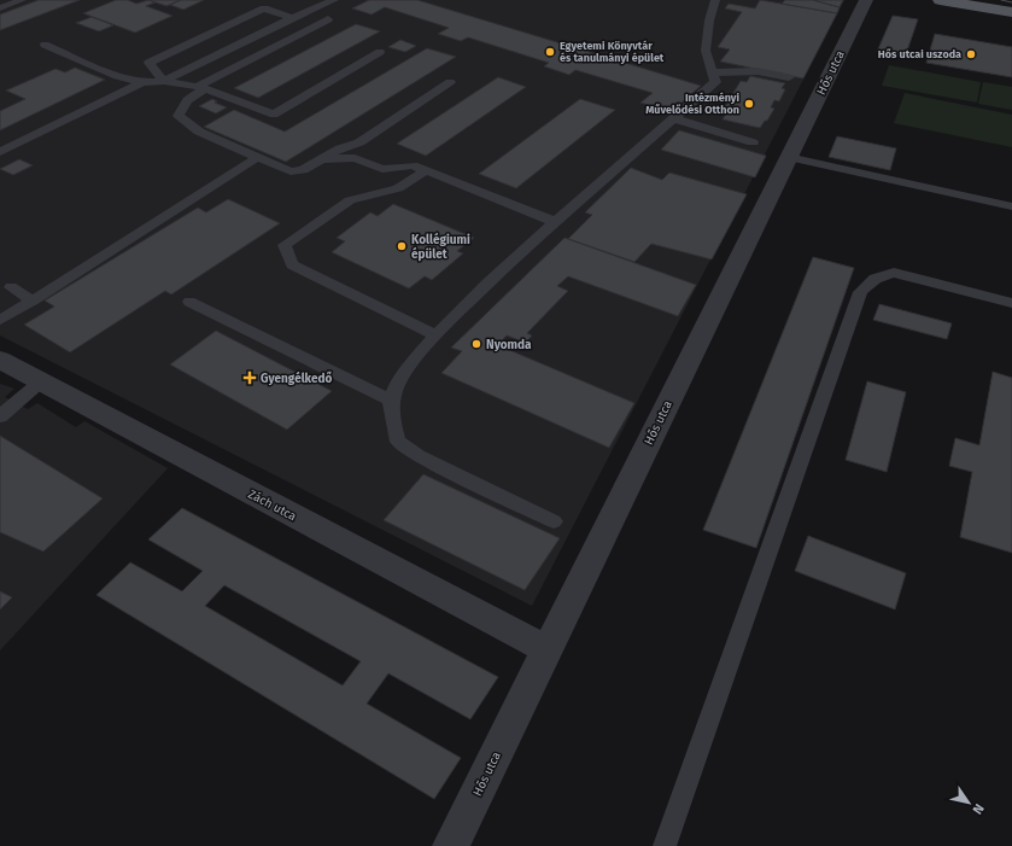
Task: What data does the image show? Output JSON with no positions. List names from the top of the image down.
{
  "streets": {
    "street": ["Hős utca", "Zách utca"]
  },
  "crossings": [
    ["Hős utca", "Zách utca"]
  ],
  "places": {
    "other": [
      "Egyetemi Könyvtár és tanulmányi épület",
      "Hős utcai uszoda",
      "Intézményi Művelődési Otthon",
      "Kollégiumi épület",
      "Nyomda"
    ],
    "health": ["Gyengélkedő"]
  },
  "north": "bottom right"
}
